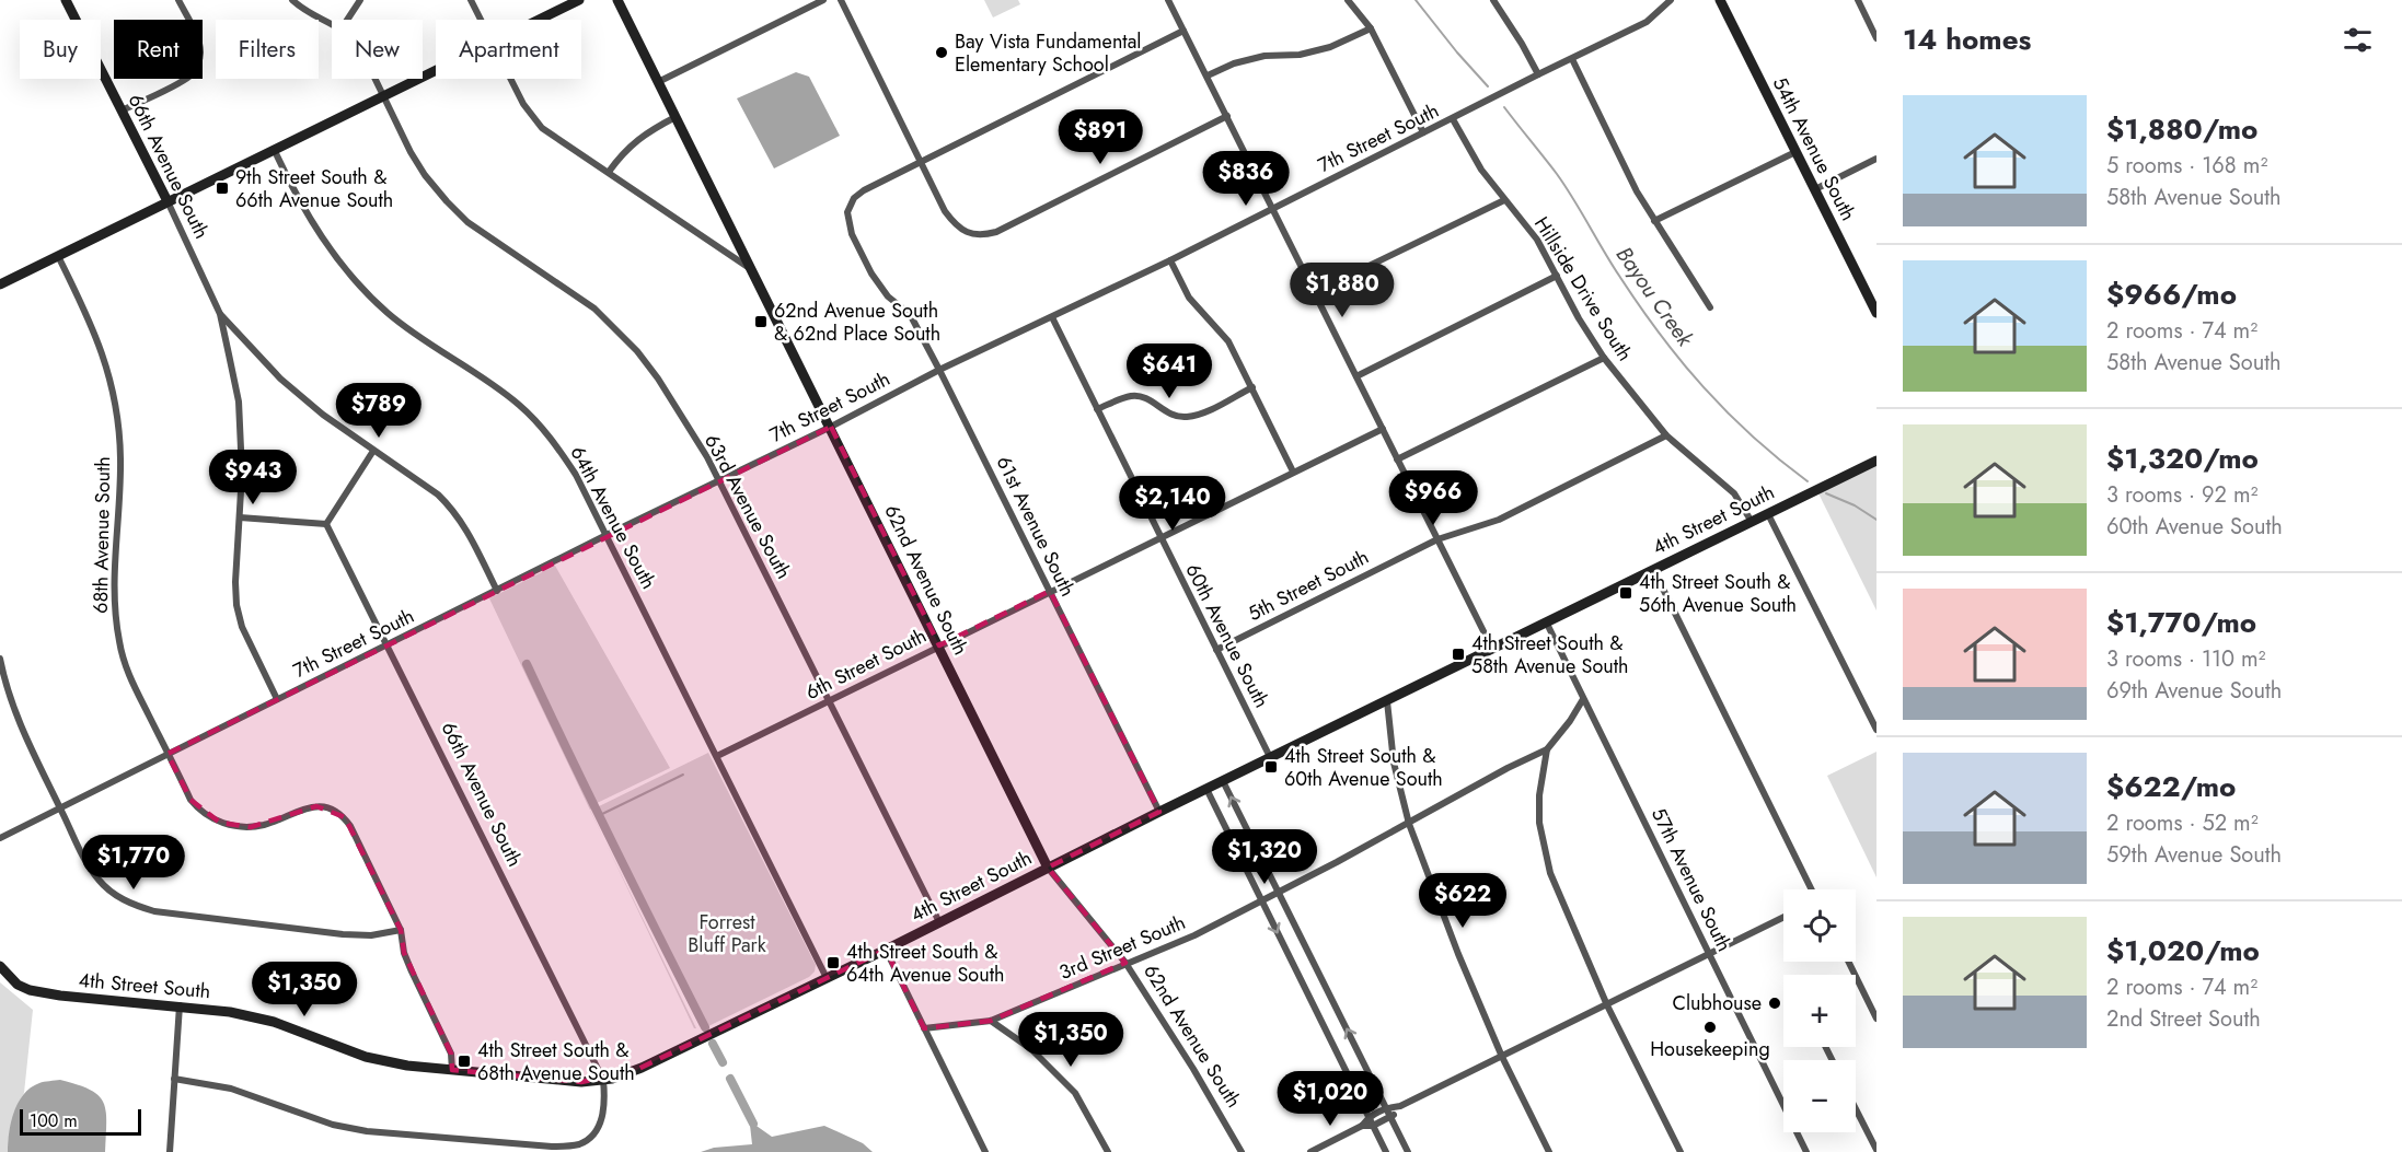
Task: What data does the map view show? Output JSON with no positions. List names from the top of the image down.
{
  "streets": {
    "street": [
      "7th Street South",
      "54th Avenue South",
      "66th Avenue South",
      "Hillside Drive South",
      "63rd Avenue South",
      "64th Avenue South",
      "4th Street South",
      "61st Avenue South",
      "68th Avenue South",
      "62nd Avenue South",
      "5th Street South",
      "60th Avenue South",
      "6th Street South",
      "57th Avenue South",
      "3rd Street South"
    ]
  },
  "crossings": [
    ["7th Street South", "66th Avenue South"],
    ["7th Street South", "Hillside Drive South"],
    ["7th Street South", "63rd Avenue South"],
    ["7th Street South", "64th Avenue South"],
    ["7th Street South", "61st Avenue South"],
    ["7th Street South", "68th Avenue South"],
    ["7th Street South", "62nd Avenue South"],
    ["7th Street South", "60th Avenue South"],
    ["66th Avenue South", "4th Street South"],
    ["Hillside Drive South", "4th Street South"],
    ["Hillside Drive South", "5th Street South"],
    ["63rd Avenue South", "4th Street South"],
    ["63rd Avenue South", "6th Street South"],
    ["64th Avenue South", "4th Street South"],
    ["64th Avenue South", "6th Street South"],
    ["4th Street South", "61st Avenue South"],
    ["4th Street South", "68th Avenue South"],
    ["4th Street South", "62nd Avenue South"],
    ["4th Street South", "60th Avenue South"],
    ["4th Street South", "57th Avenue South"],
    ["61st Avenue South", "6th Street South"],
    ["62nd Avenue South", "6th Street South"],
    ["62nd Avenue South", "3rd Street South"],
    ["5th Street South", "60th Avenue South"],
    ["60th Avenue South", "6th Street South"],
    ["57th Avenue South", "3rd Street South"]
  ],
  "water": ["Bayou Creek"],
  "parks": ["Forrest Bluff Park"],
  "places": {
    "other": ["Bay Vista Fundamental Elementary School", "Clubhouse", "Housekeeping"],
    "transit": [
      "9th Street South & 66th Avenue South",
      "62nd Avenue South & 62nd Place South",
      "4th Street South & 56th Avenue South",
      "4th Street South & 58th Avenue South",
      "4th Street South & 60th Avenue South",
      "4th Street South & 64th Avenue South",
      "4th Street South & 68th Avenue South"
    ]
  },
  "scale_bar": "100 m",
  "page": {
    "heading": "14 homes",
    "chip": [
      "Buy",
      "Rent",
      "Filters",
      "New",
      "Apartment"
    ],
    "list": [
      {
        "name": "$1,880/mo",
        "note": "5 rooms · 168 m² · 58th Avenue South"
      },
      {
        "name": "$966/mo",
        "note": "2 rooms · 74 m² · 58th Avenue South"
      },
      {
        "name": "$1,320/mo",
        "note": "3 rooms · 92 m² · 60th Avenue South"
      },
      {
        "name": "$1,770/mo",
        "note": "3 rooms · 110 m² · 69th Avenue South"
      },
      {
        "name": "$622/mo",
        "note": "2 rooms · 52 m² · 59th Avenue South"
      },
      {
        "name": "$1,020/mo",
        "note": "2 rooms · 74 m² · 2nd Street South"
      }
    ],
    "price": [
      "$891",
      "$836",
      "$1,880",
      "$641",
      "$789",
      "$943",
      "$966",
      "$2,140",
      "$1,320",
      "$1,770",
      "$622",
      "$1,350",
      "$1,350",
      "$1,020"
    ],
    "map_buttons": ["+", "−"],
    "scale": "100 m"
  }
}
